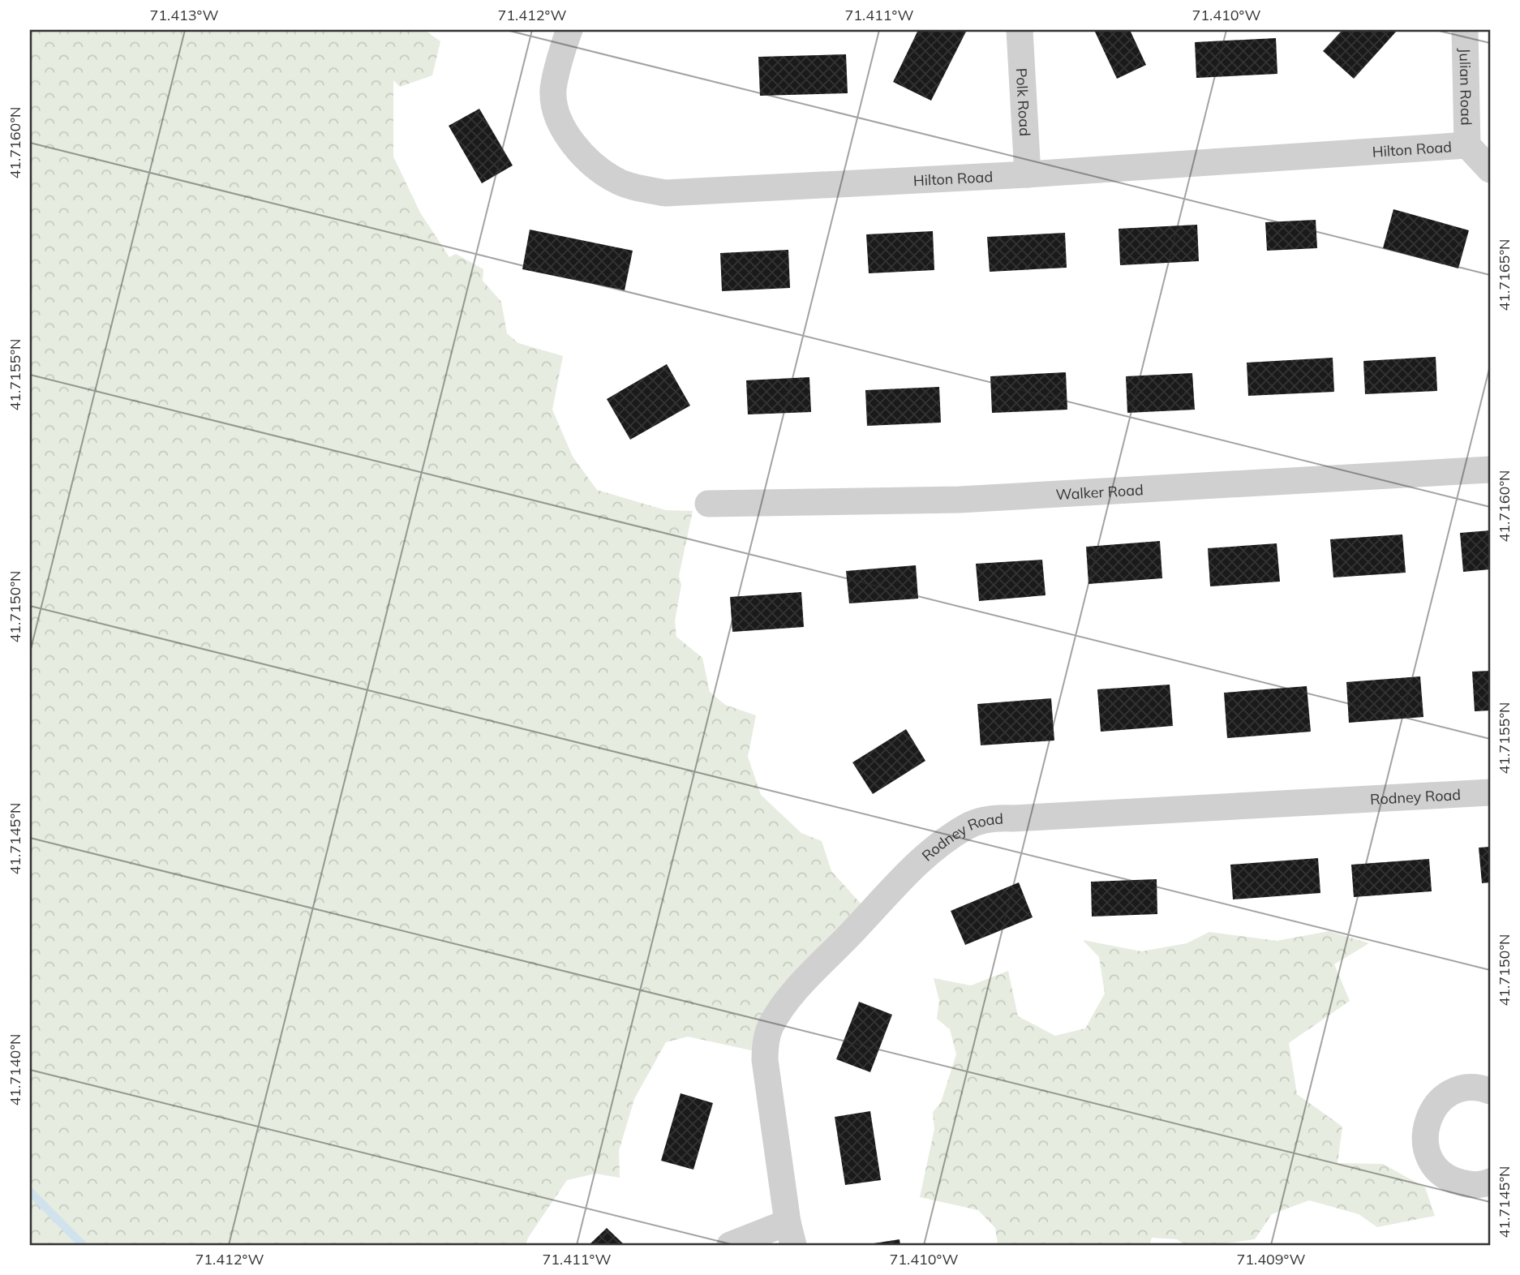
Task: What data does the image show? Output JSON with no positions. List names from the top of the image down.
{
  "streets": {
    "street": [
      "Julian Road",
      "Polk Road",
      "Hilton Road",
      "Walker Road",
      "Rodney Road"
    ]
  },
  "crossings": [
    ["Julian Road", "Hilton Road"],
    ["Polk Road", "Hilton Road"]
  ],
  "coordinates": [
    "71.413°W",
    "71.412°W",
    "71.411°W",
    "71.410°W",
    "41.7160°N",
    "41.7165°N",
    "41.7155°N",
    "41.7150°N",
    "41.7145°N",
    "41.7140°N",
    "71.409°W"
  ]
}
